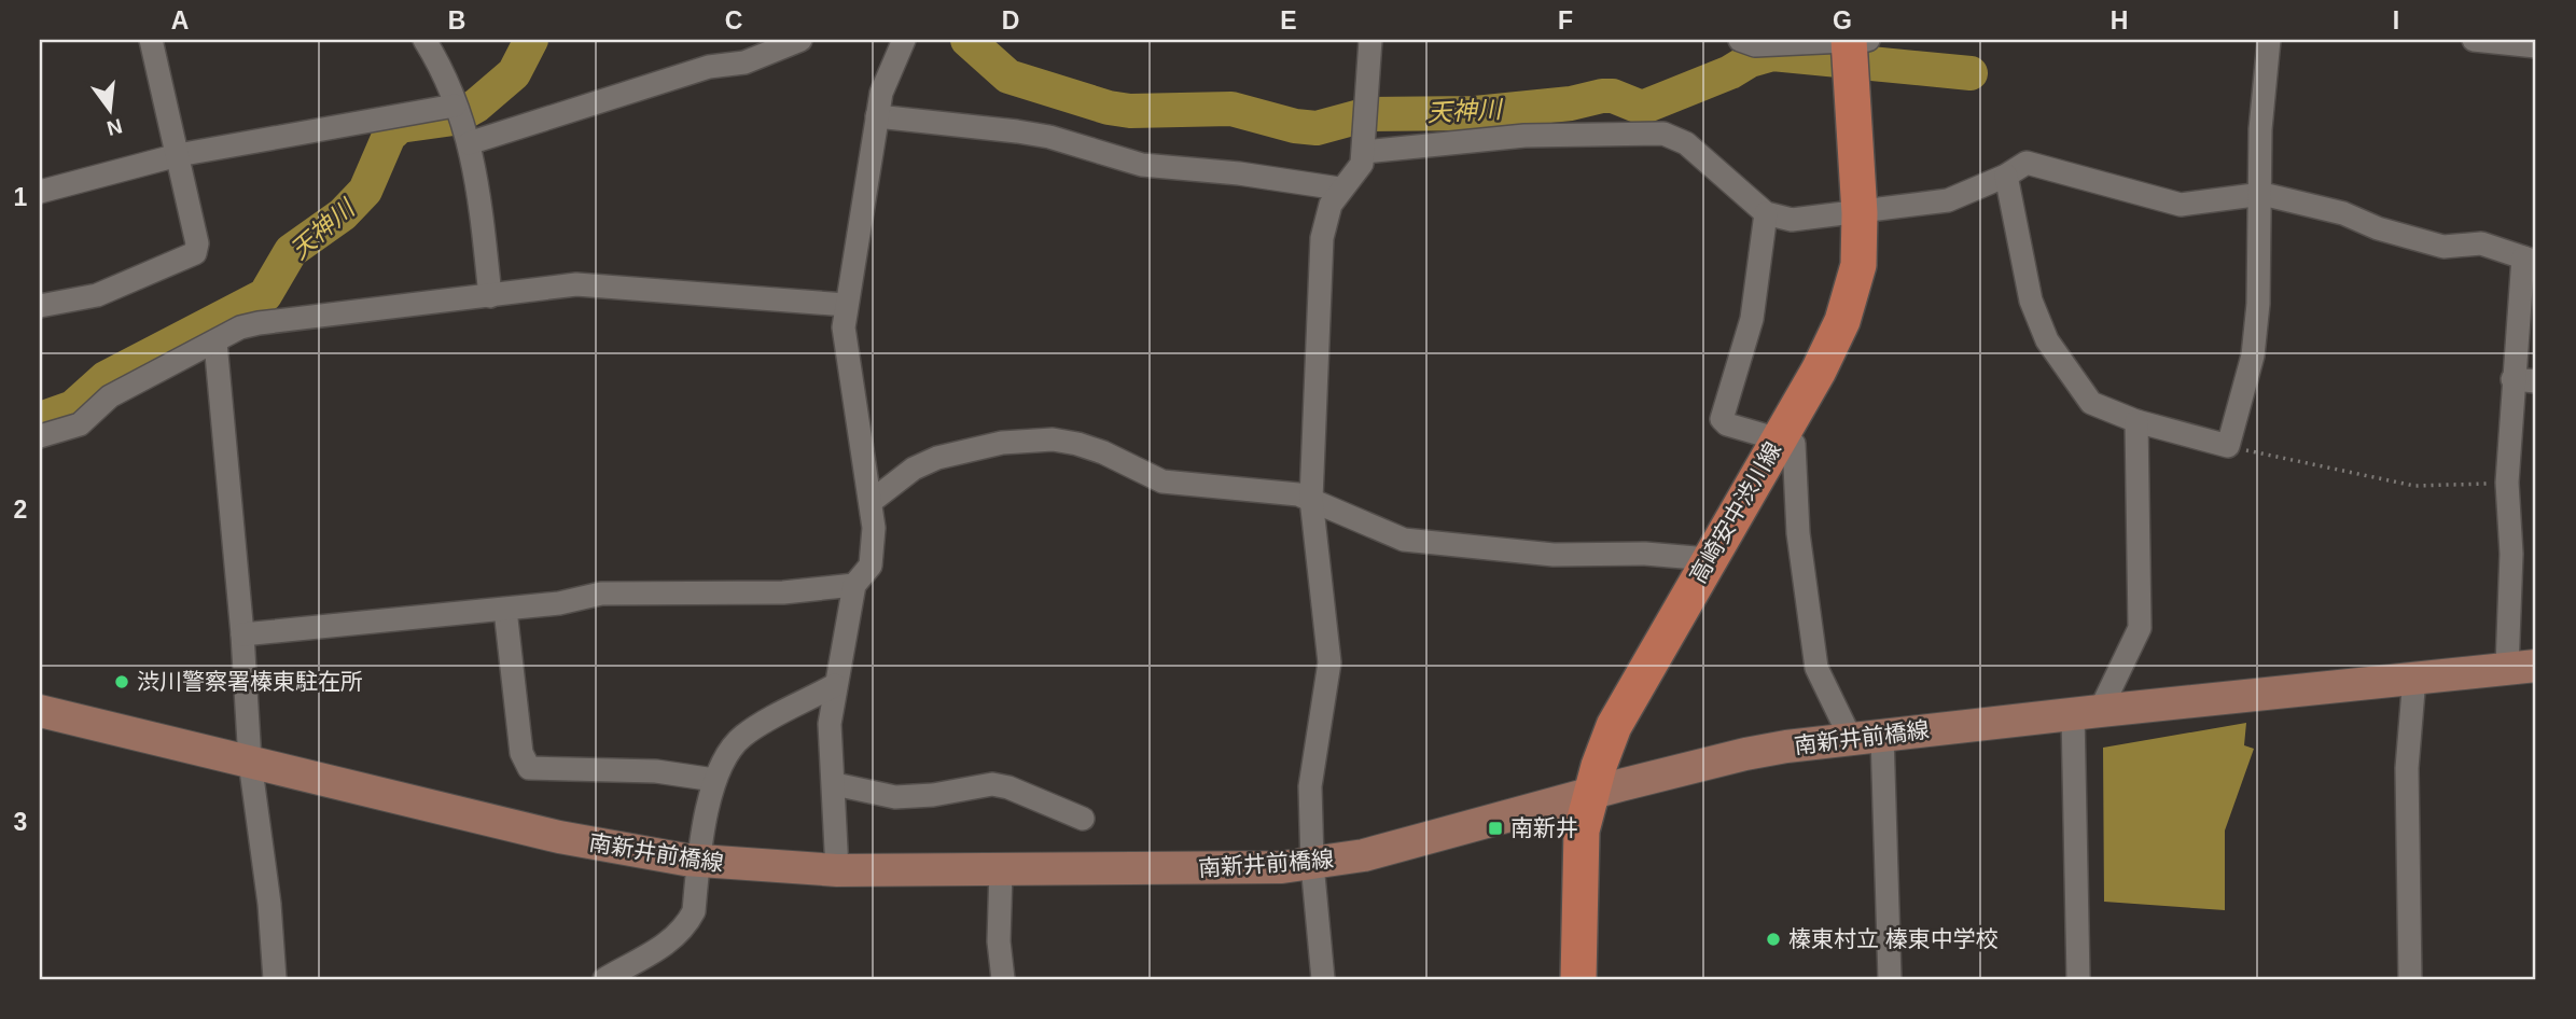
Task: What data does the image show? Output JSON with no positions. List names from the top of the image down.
{
  "streets": {
    "main road": ["高崎安中渋川線", "南新井前橋線"]
  },
  "crossings": [
    ["高崎安中渋川線", "南新井前橋線"]
  ],
  "water": ["天神川"],
  "places": {
    "other": ["渋川警察署榛東駐在所", "榛東村立 榛東中学校"],
    "transit": ["南新井"]
  },
  "north": "bottom",
  "grid": {
    "columns": [
      "A",
      "B",
      "C",
      "D",
      "E",
      "F",
      "G",
      "H",
      "I"
    ],
    "rows": ["1", "2", "3"]
  }
}
